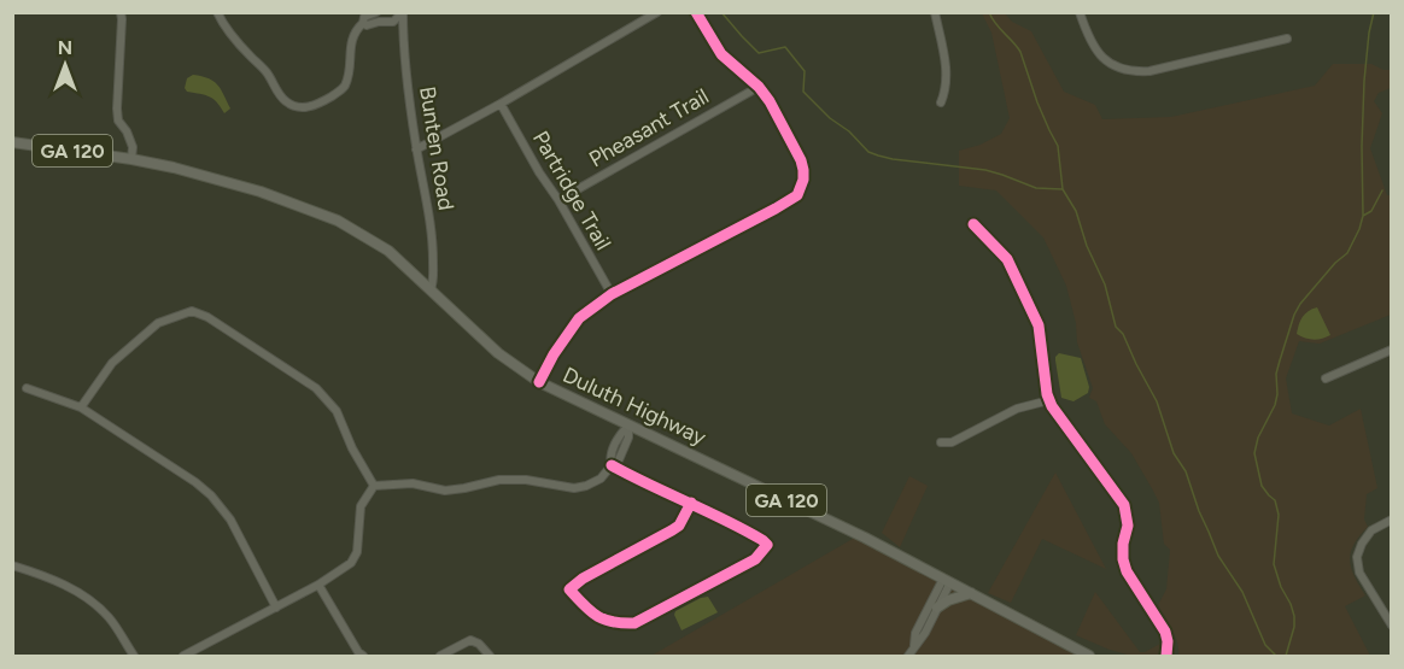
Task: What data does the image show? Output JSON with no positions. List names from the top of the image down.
{
  "streets": {
    "main road": ["GA 120", "Duluth Highway"],
    "street": ["Pheasant Trail", "Bunten Road", "Partridge Trail"]
  },
  "crossings": [
    ["Pheasant Trail", "Partridge Trail"],
    ["Bunten Road", "Duluth Highway"]
  ],
  "north": "top"
}
